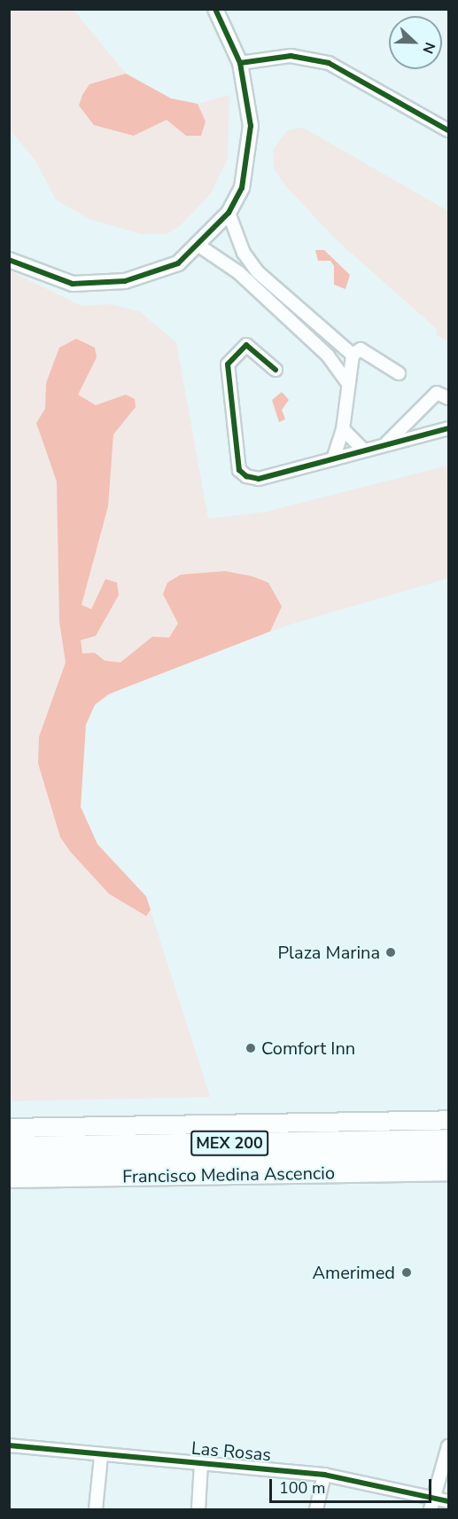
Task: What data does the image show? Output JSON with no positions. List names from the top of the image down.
{
  "streets": {
    "highway": ["MEX 200", "Francisco Medina Ascencio"],
    "street": ["Las Rosas"]
  },
  "places": ["Plaza Marina", "Comfort Inn", "Amerimed"],
  "scale_bar": "100 m",
  "north": "right"
}
